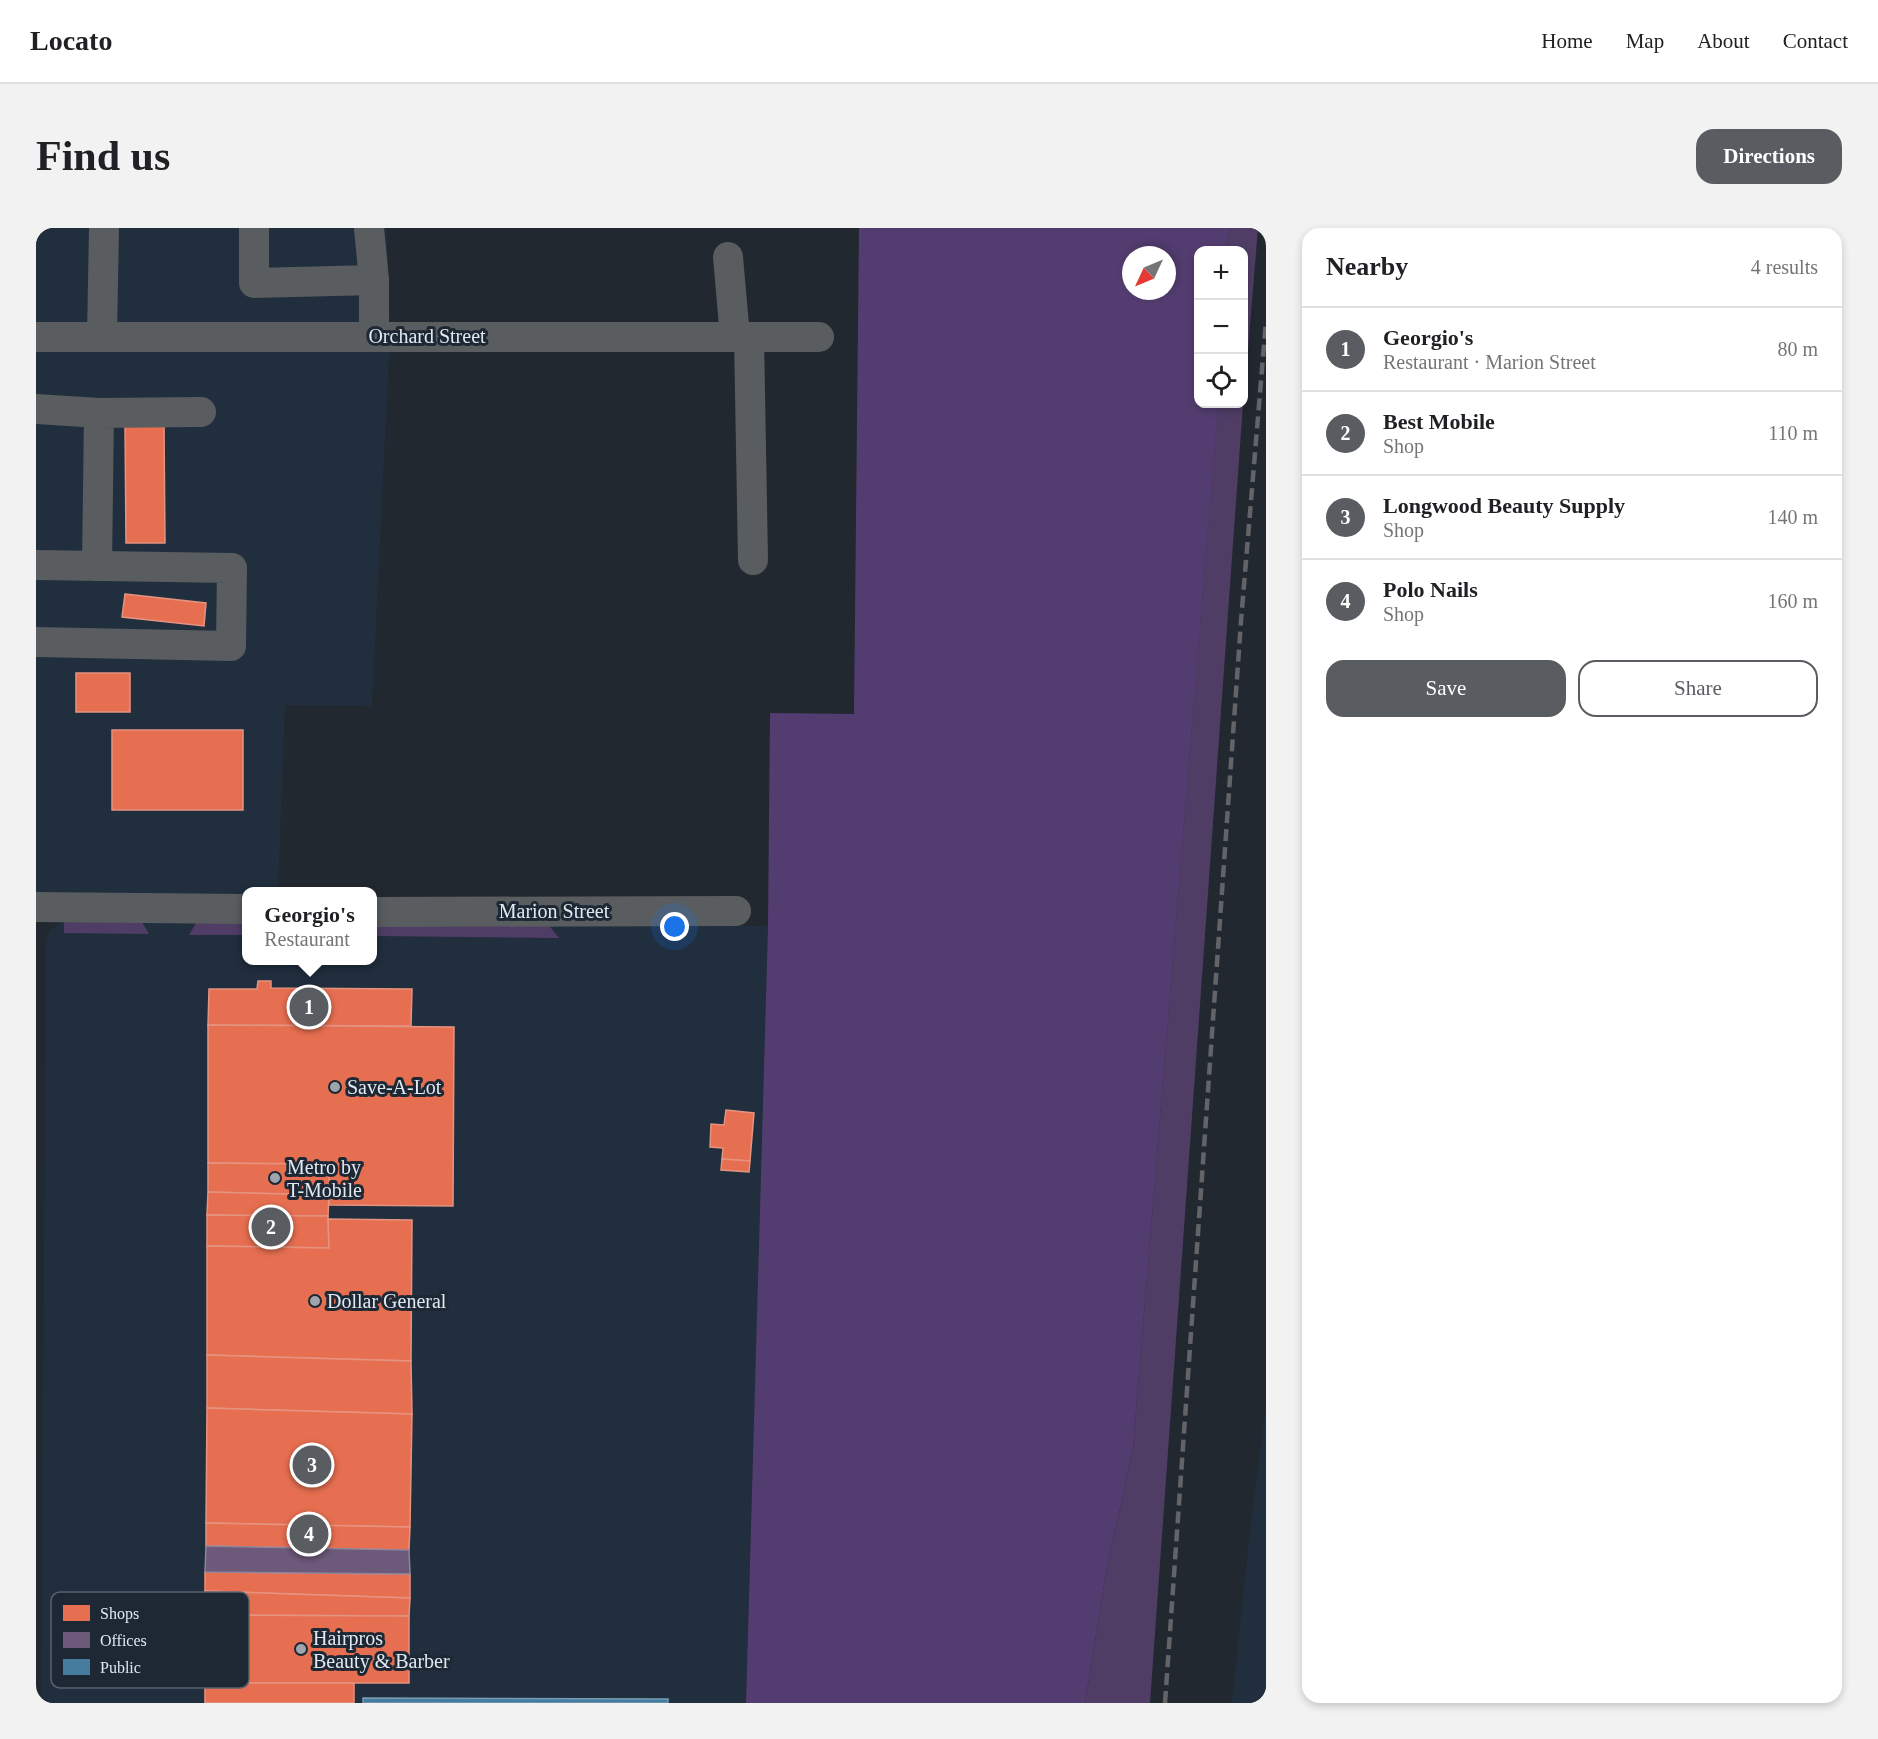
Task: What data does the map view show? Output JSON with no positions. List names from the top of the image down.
{
  "streets": {
    "street": ["Orchard Street", "Marion Street"]
  },
  "places": [
    "Save-A-Lot",
    "Metro by T-Mobile",
    "Dollar General",
    "Hairpros Beauty & Barber"
  ],
  "legend": ["Shops", "Offices", "Public"],
  "north": "bottom left",
  "page": {
    "header": "Locato",
    "nav": [
      "Home",
      "Map",
      "About",
      "Contact"
    ],
    "buttons": [
      "Directions",
      ["Save", "Share"]
    ],
    "title": "Find us",
    "heading": ["Nearby", "4 results"],
    "map_buttons": ["+", "−"],
    "list": [
      {
        "mark": "1",
        "name": "Georgio's",
        "note": "Restaurant · Marion Street",
        "value": "80 m"
      },
      {
        "mark": "2",
        "name": "Best Mobile",
        "note": "Shop",
        "value": "110 m"
      },
      {
        "mark": "3",
        "name": "Longwood Beauty Supply",
        "note": "Shop",
        "value": "140 m"
      },
      {
        "mark": "4",
        "name": "Polo Nails",
        "note": "Shop",
        "value": "160 m"
      }
    ],
    "popup": ["Georgio's", "Restaurant"],
    "pins": [
      "1",
      "2",
      "3",
      "4"
    ]
  }
}
